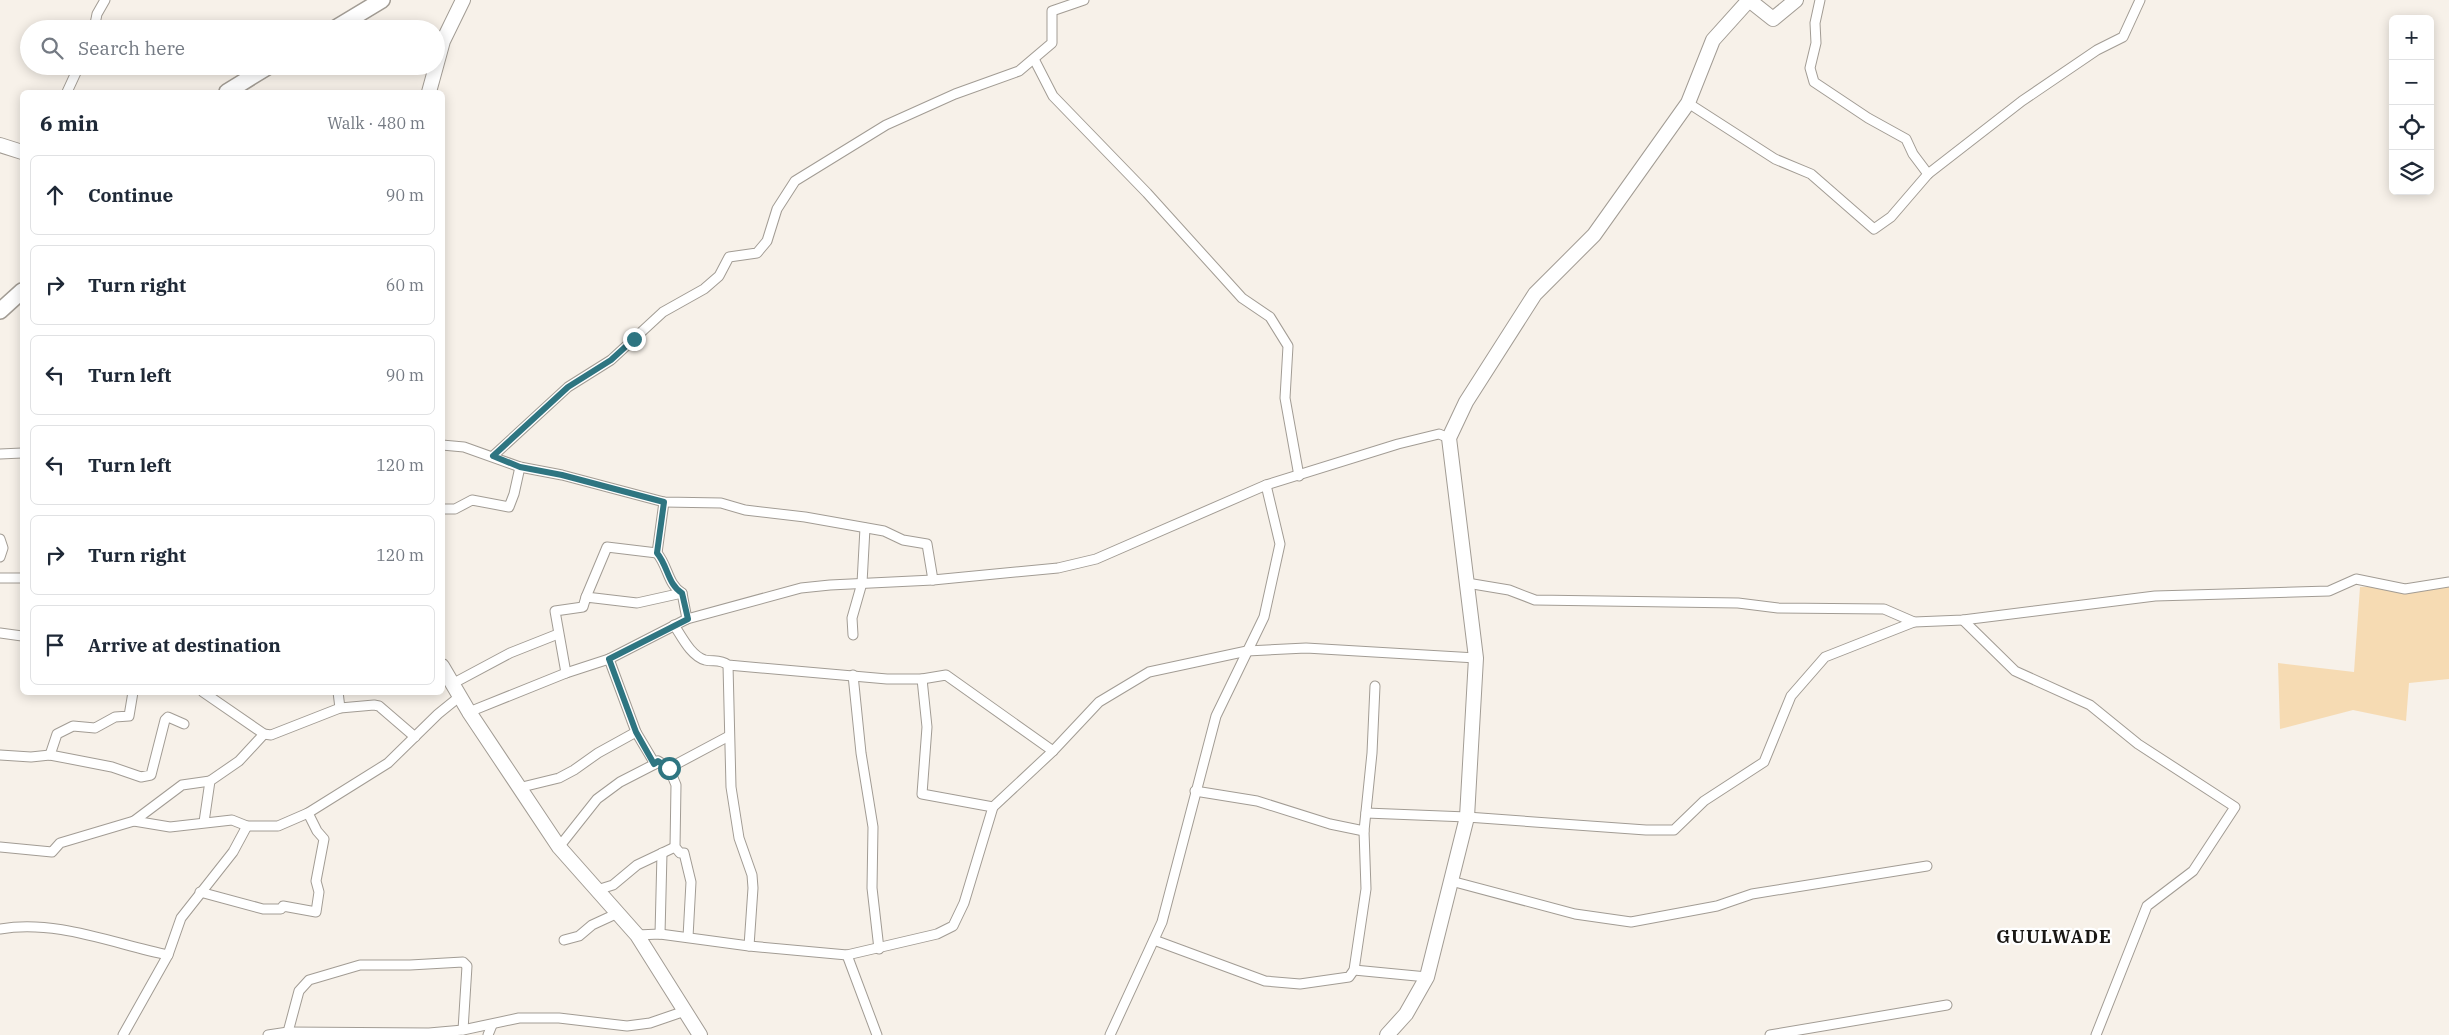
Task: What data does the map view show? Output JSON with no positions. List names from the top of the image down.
{
  "districts": ["GUULWADE"],
  "page": {
    "map_buttons": ["+", "−"],
    "search": "Search here",
    "heading": ["6 min", "Walk · 480 m"],
    "list": [
      ["Continue", "90 m"],
      ["Turn right", "60 m"],
      ["Turn left", "90 m"],
      ["Turn left", "120 m"],
      ["Turn right", "120 m"],
      "Arrive at destination"
    ]
  }
}
